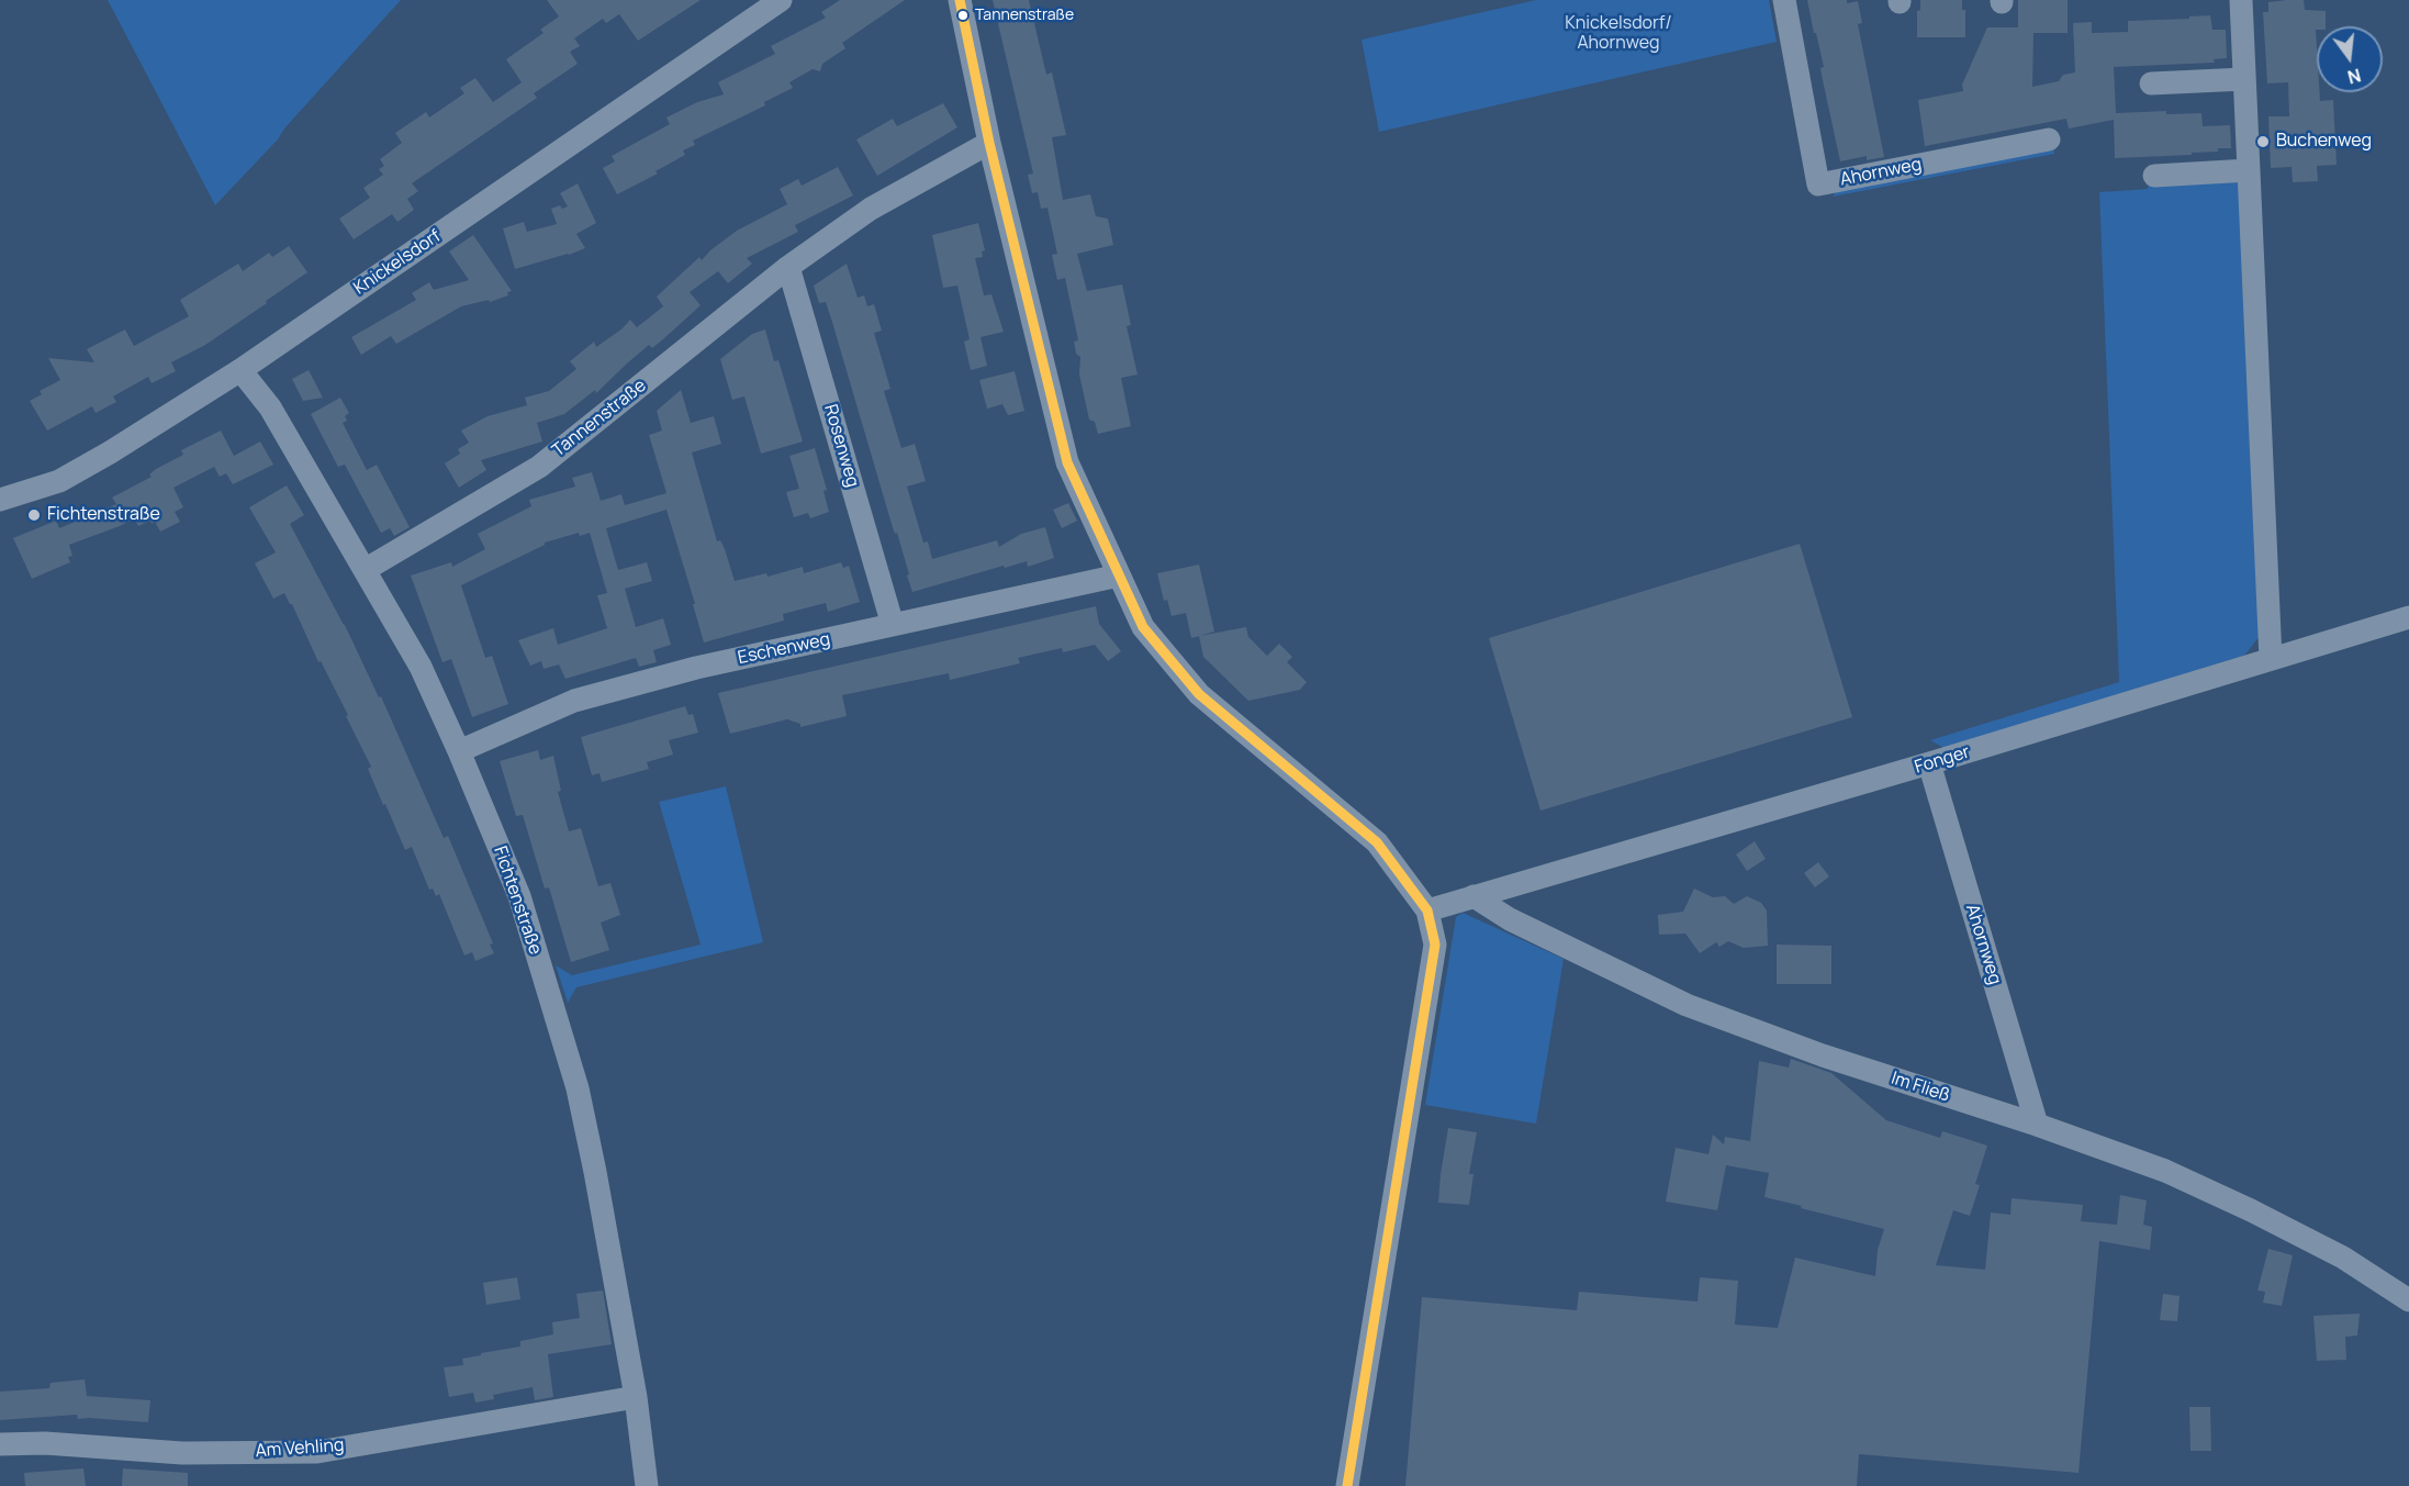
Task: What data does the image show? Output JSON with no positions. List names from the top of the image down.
{
  "streets": {
    "street": [
      "Ahornweg",
      "Knickelsdorf",
      "Tannenstraße",
      "Rosenweg",
      "Eschenweg",
      "Fonger",
      "Fichtenstraße",
      "Im Fließ",
      "Am Vehling"
    ]
  },
  "crossings": [
    ["Ahornweg", "Fonger"],
    ["Ahornweg", "Im Fließ"],
    ["Knickelsdorf", "Fichtenstraße"],
    ["Tannenstraße", "Rosenweg"],
    ["Tannenstraße", "Fichtenstraße"],
    ["Rosenweg", "Eschenweg"],
    ["Eschenweg", "Fichtenstraße"],
    ["Fonger", "Im Fließ"],
    ["Fichtenstraße", "Am Vehling"]
  ],
  "parks": ["Knickelsdorf/ Ahornweg"],
  "places": ["Tannenstraße", "Buchenweg", "Fichtenstraße"],
  "north": "bottom"
}
